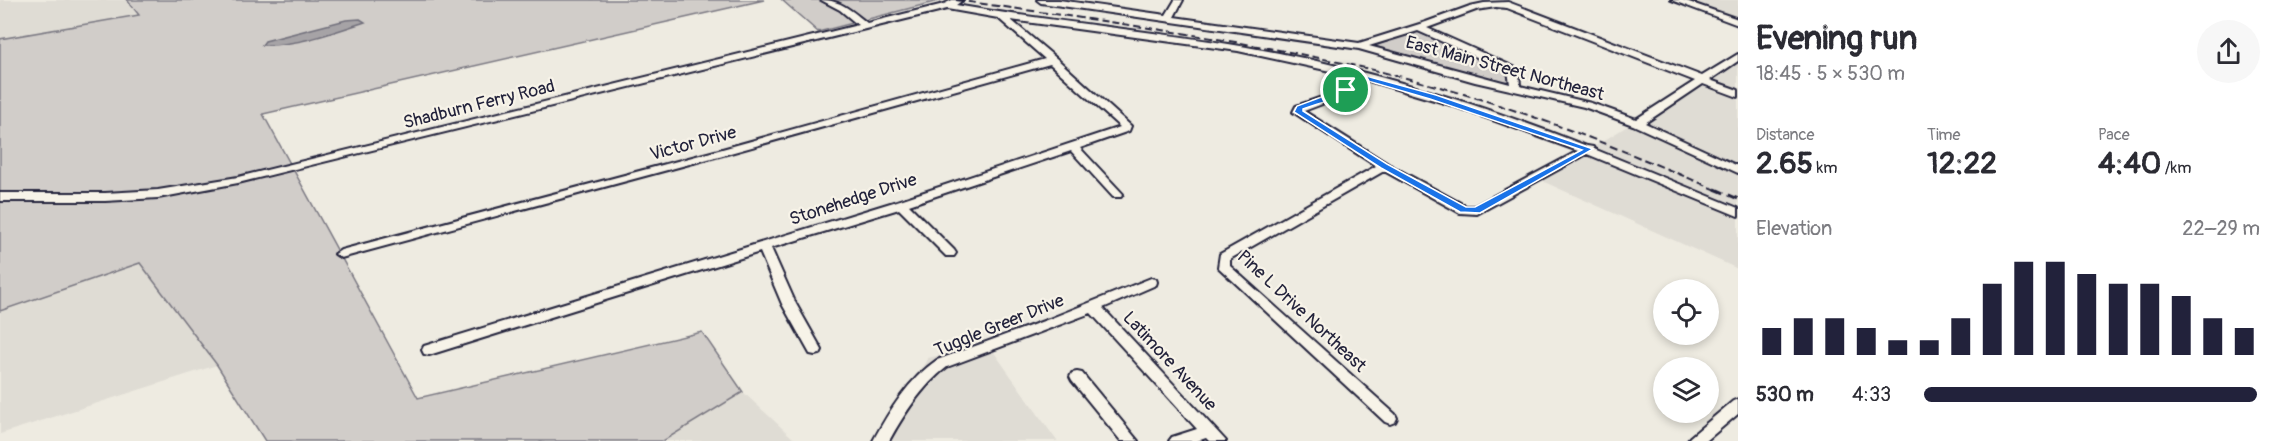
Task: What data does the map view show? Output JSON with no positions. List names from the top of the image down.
{
  "streets": {
    "street": [
      "East Main Street Northeast",
      "Shadburn Ferry Road",
      "Victor Drive",
      "Stonehedge Drive",
      "Pine L Drive Northeast",
      "Tuggle Greer Drive",
      "Latimore Avenue"
    ]
  },
  "crossings": [
    ["Victor Drive", "Stonehedge Drive"],
    ["Tuggle Greer Drive", "Latimore Avenue"]
  ],
  "page": {
    "heading": ["Evening run", "18:45 · 5 × 530 m"],
    "stats": [
      ["Distance", "2.65 km"],
      ["Time", "12:22"],
      ["Pace", "4:40 /km"]
    ],
    "chart": ["Elevation", "22–29 m"],
    "list": [
      {
        "name": "530 m",
        "note": "4:33"
      }
    ]
  }
}
